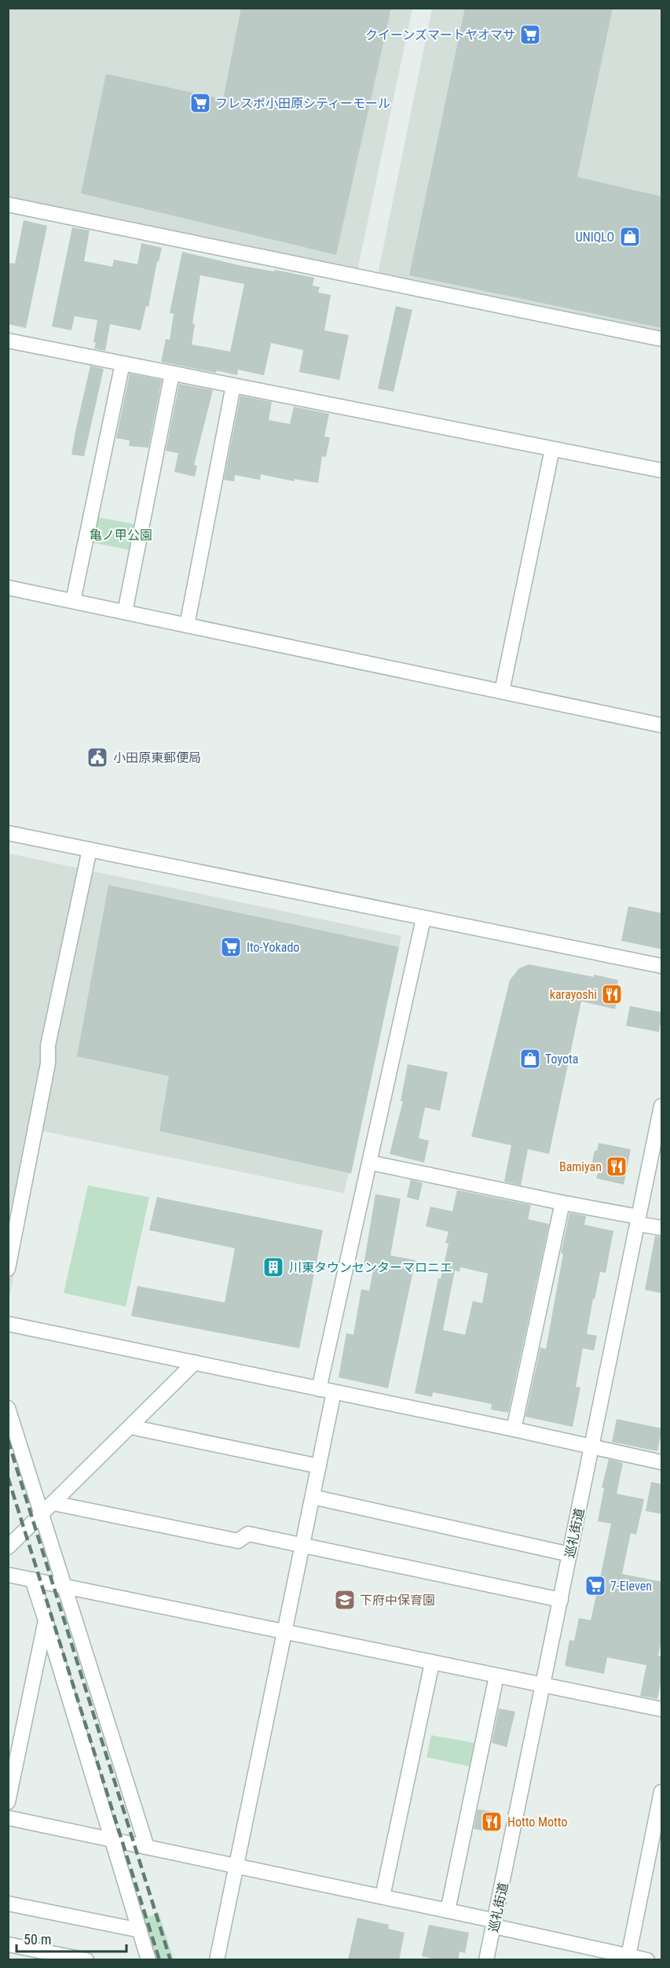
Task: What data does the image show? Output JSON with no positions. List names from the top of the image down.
{
  "streets": {
    "street": ["巡礼街道"]
  },
  "parks": ["亀ノ甲公園"],
  "places": {
    "supermarket": [
      "クイーンズマートヤオマサ",
      "フレスポ小田原シティーモール",
      "Ito-Yokado",
      "7-Eleven"
    ],
    "shop": ["UNIQLO", "Toyota"],
    "public building": ["小田原東郵便局"],
    "restaurant": ["karayoshi", "Bamiyan", "Hotto Motto"],
    "building": ["川東タウンセンターマロニエ"],
    "school or university": ["下府中保育園"]
  },
  "scale_bar": "50 m"
}
